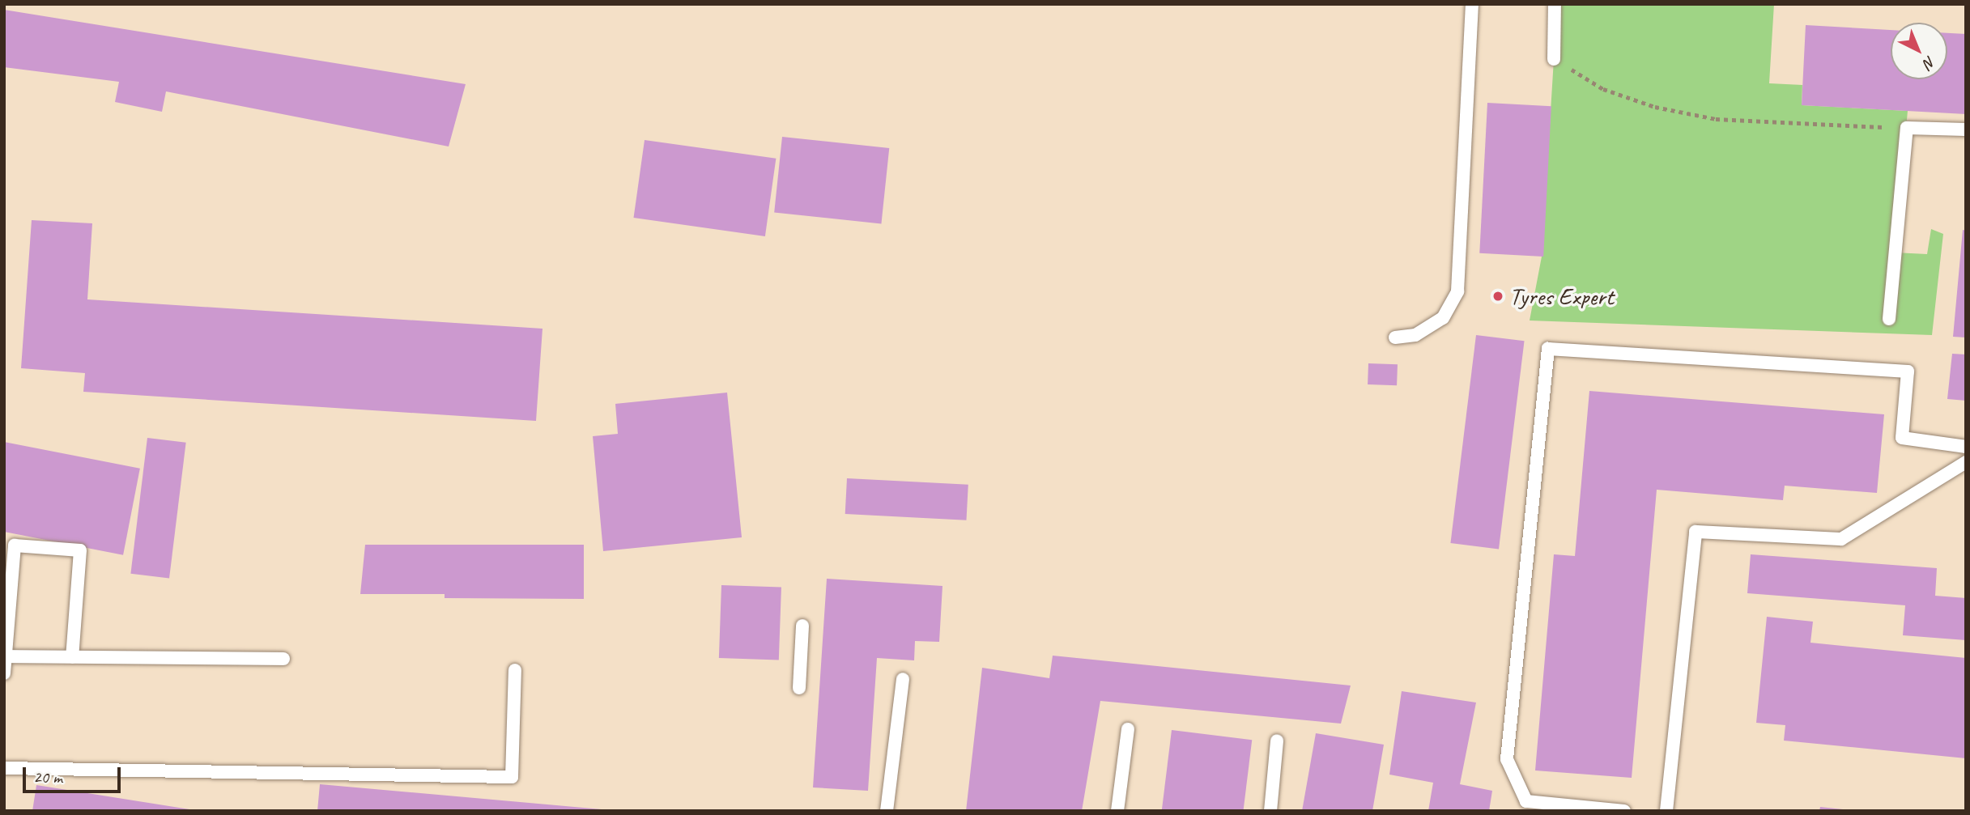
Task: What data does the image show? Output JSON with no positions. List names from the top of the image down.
{
  "places": ["Tyres Expert"],
  "scale_bar": "20 m",
  "north": "bottom right"
}
